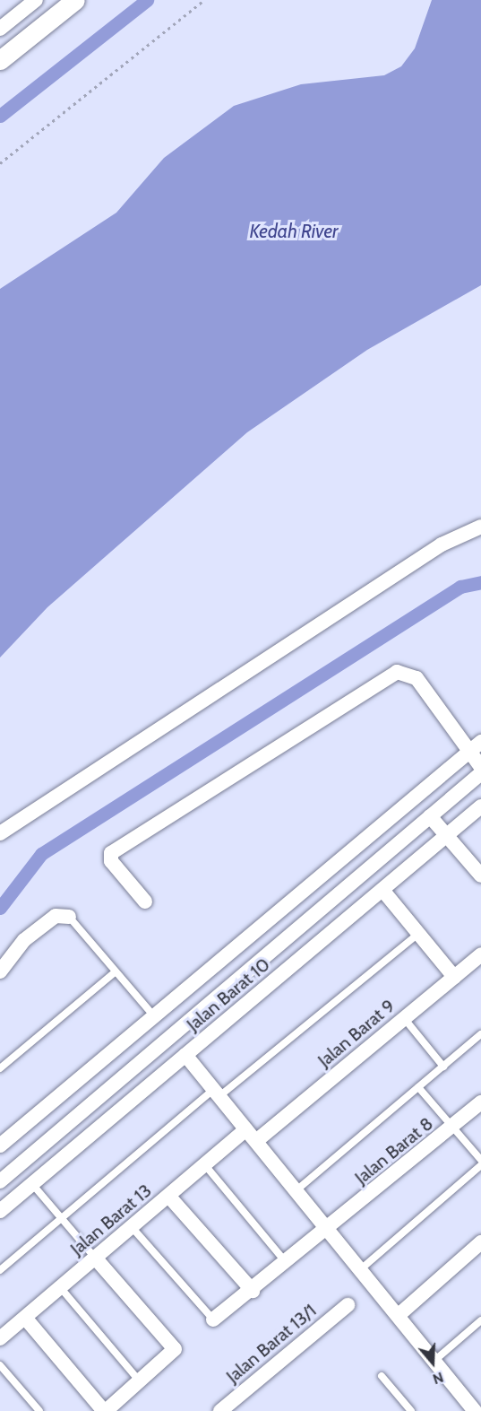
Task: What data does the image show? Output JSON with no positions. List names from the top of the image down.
{
  "streets": {
    "street": [
      "Jalan Barat 10",
      "Jalan Barat 9",
      "Jalan Barat 8",
      "Jalan Barat 13",
      "Jalan Barat 13/1"
    ]
  },
  "crossings": [
    ["Jalan Barat 9", "Jalan Barat 13"]
  ],
  "water": ["Kedah River"],
  "north": "bottom"
}
